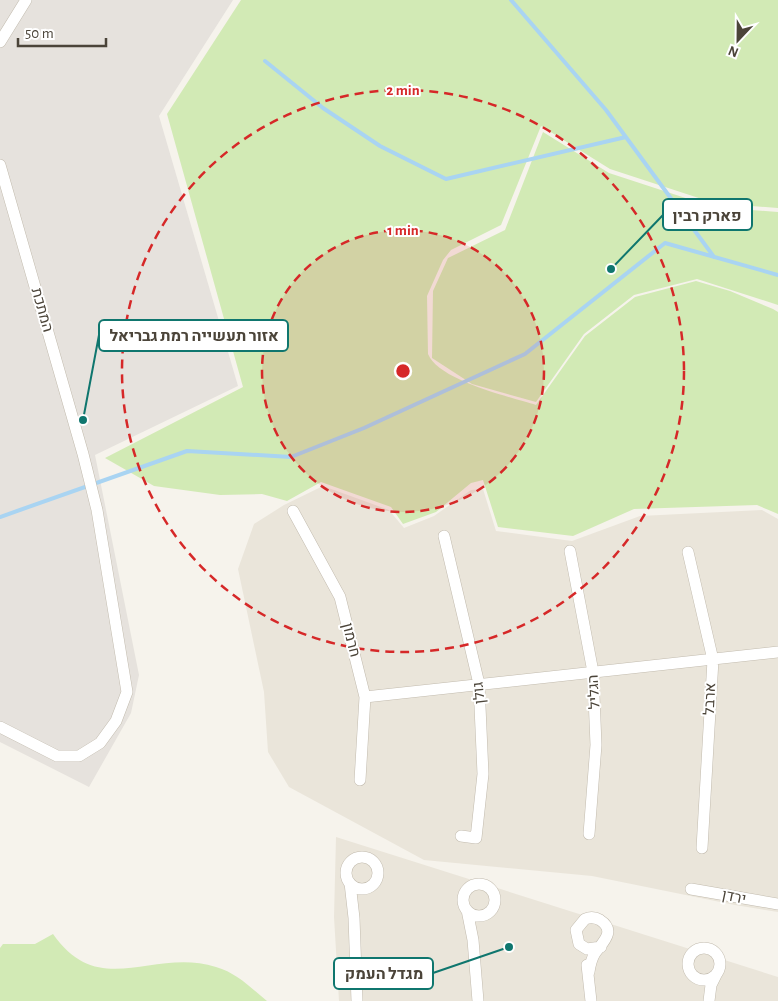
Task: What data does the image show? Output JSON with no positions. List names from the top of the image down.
{
  "streets": {
    "street": [
      "המתכת",
      "חרמון",
      "הגליל",
      "גולן",
      "ארבל",
      "ירדן"
    ]
  },
  "places": ["פארק רבין", "אזור תעשייה רמת גבריאל", "מגדל העמק"],
  "scale_bar": "50 m",
  "north": "bottom",
  "rings": ["2 min", "1 min"]
}
